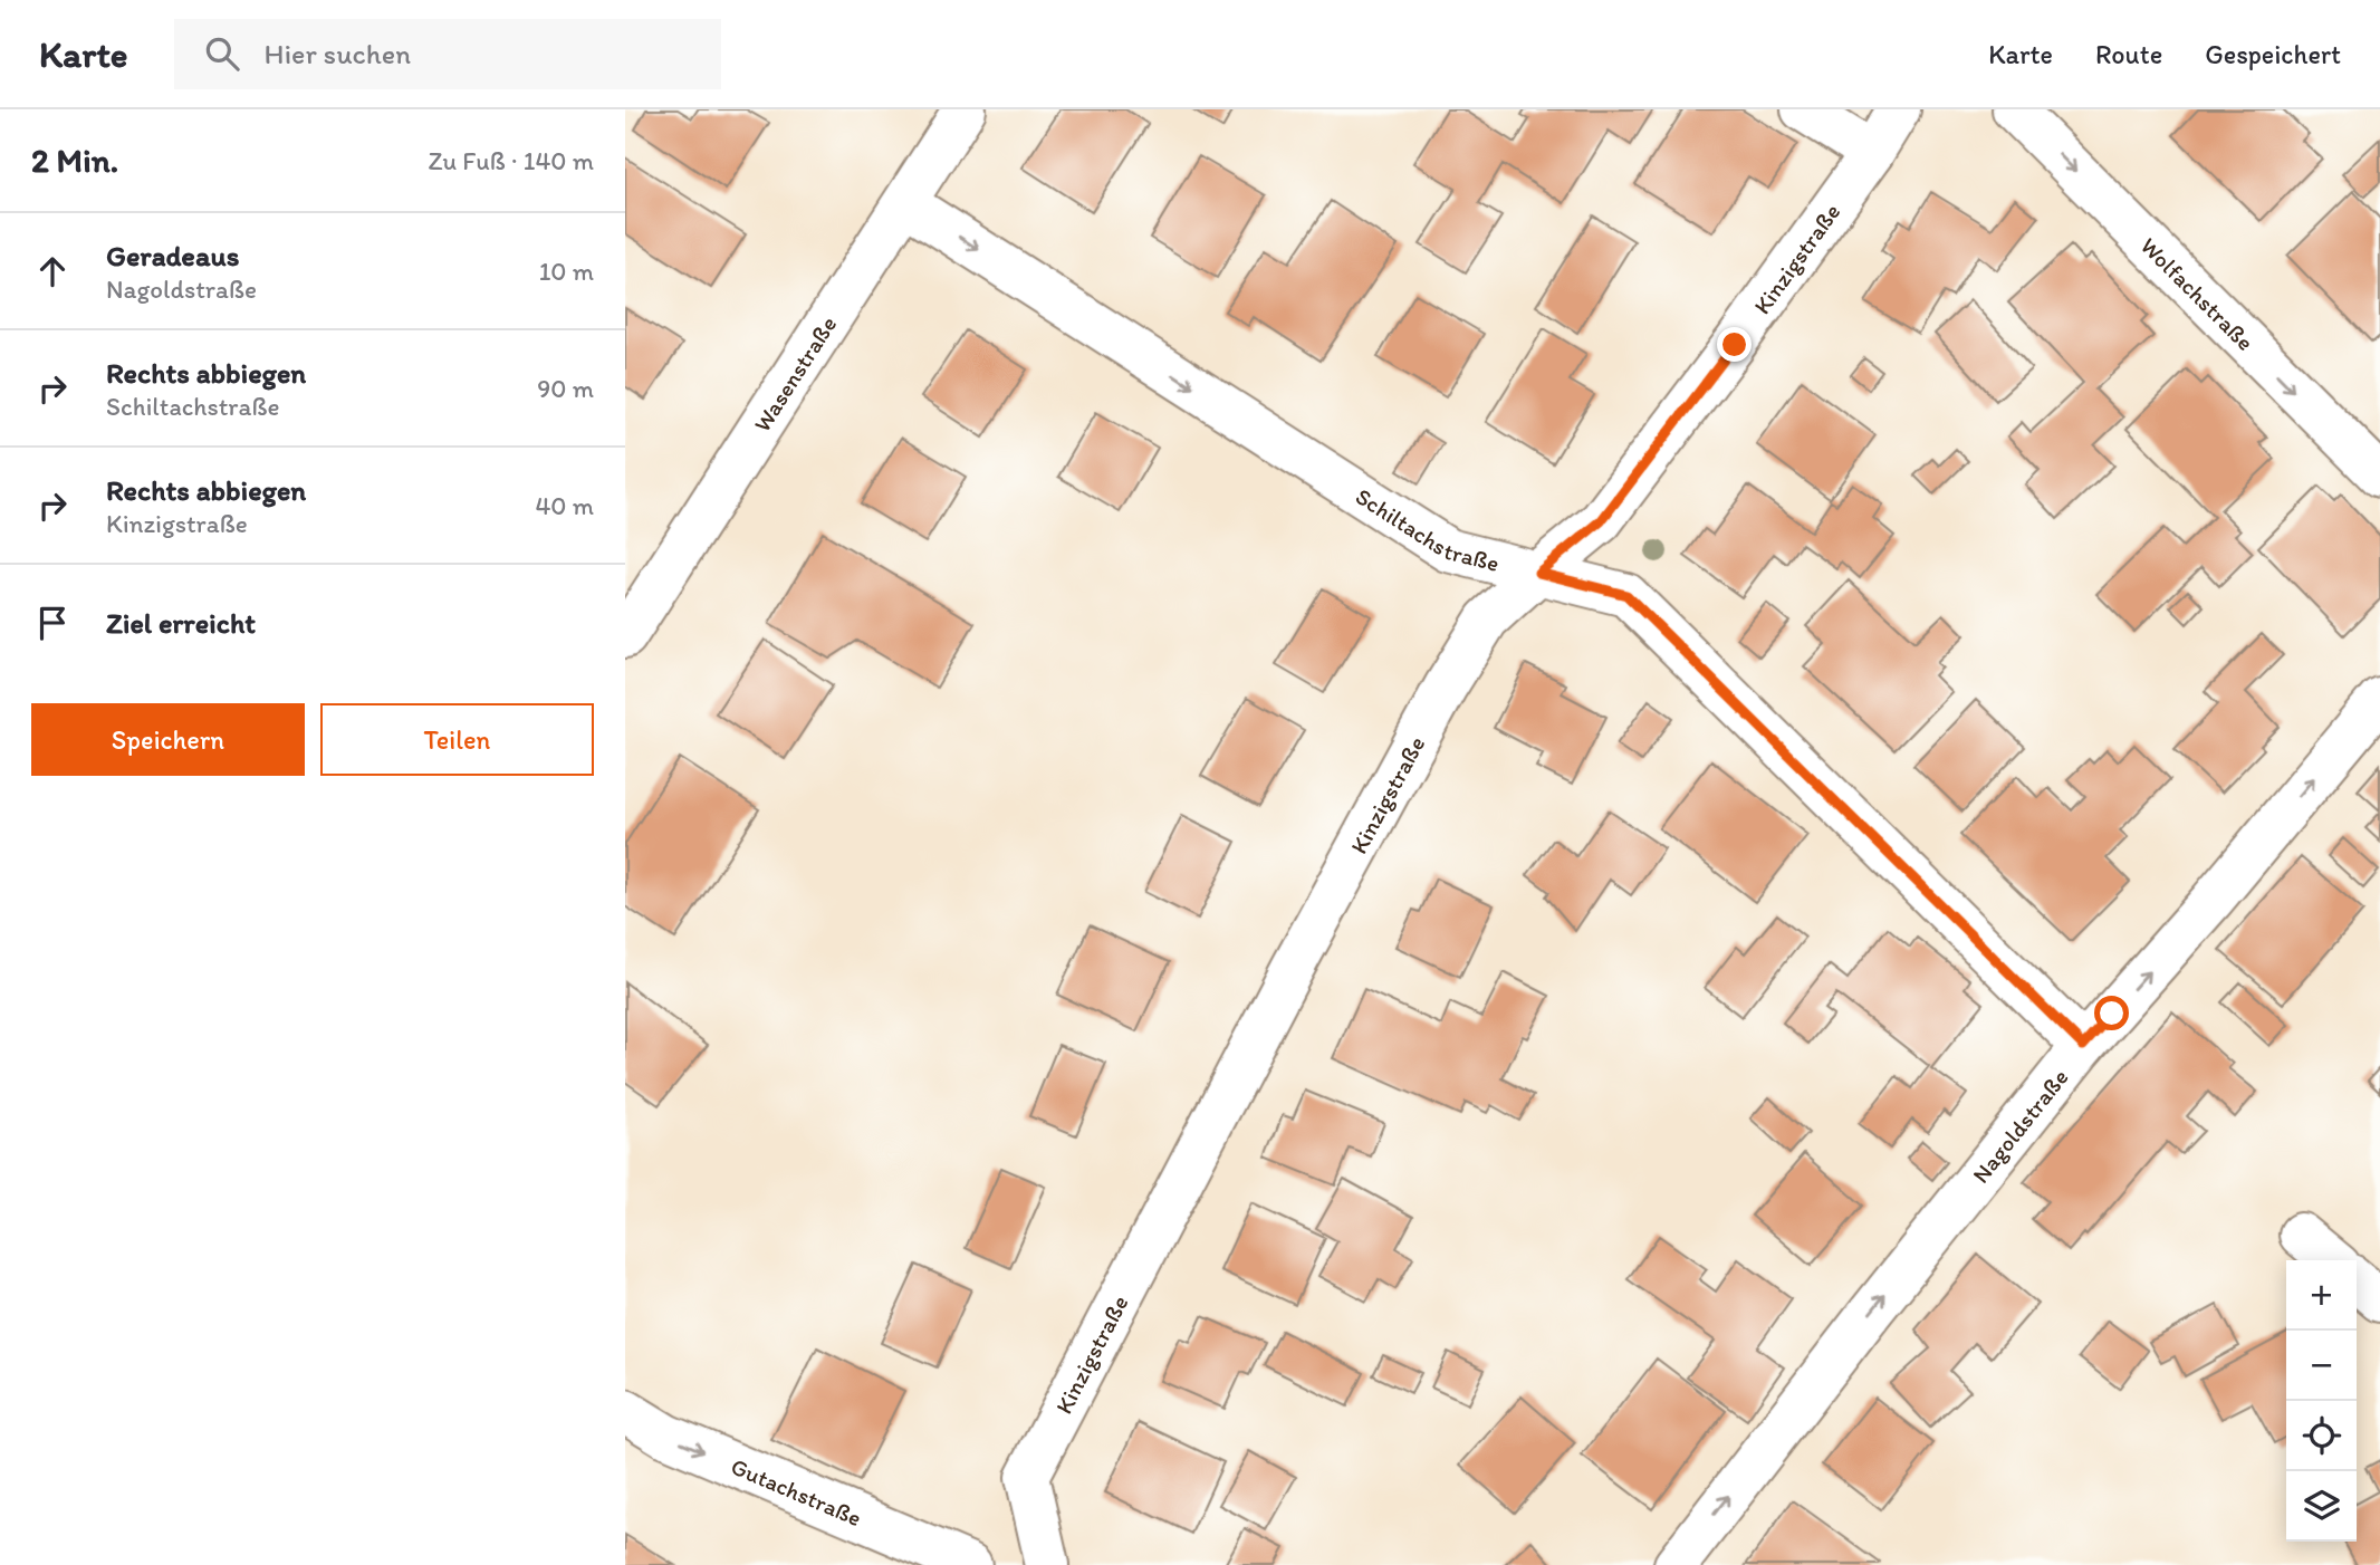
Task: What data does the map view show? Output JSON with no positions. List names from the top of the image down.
{
  "streets": {
    "street": [
      "Kinzigstraße",
      "Wolfachstraße",
      "Wasenstraße",
      "Schiltachstraße",
      "Nagoldstraße",
      "Gutachstraße"
    ]
  },
  "crossings": [
    ["Kinzigstraße", "Schiltachstraße"],
    ["Wasenstraße", "Schiltachstraße"],
    ["Schiltachstraße", "Nagoldstraße"]
  ],
  "one_way": [
    "Wolfachstraße",
    "Schiltachstraße",
    "Nagoldstraße",
    "Gutachstraße"
  ],
  "page": {
    "header": "Karte",
    "search": "Hier suchen",
    "nav": ["Karte", "Route", "Gespeichert"],
    "heading": ["2 Min.", "Zu Fuß · 140 m"],
    "list": [
      ["Geradeaus", "Nagoldstraße", "10 m"],
      ["Rechts abbiegen", "Schiltachstraße", "90 m"],
      ["Rechts abbiegen", "Kinzigstraße", "40 m"],
      "Ziel erreicht"
    ],
    "buttons": ["Speichern", "Teilen"],
    "map_buttons": ["+", "−"]
  }
}
